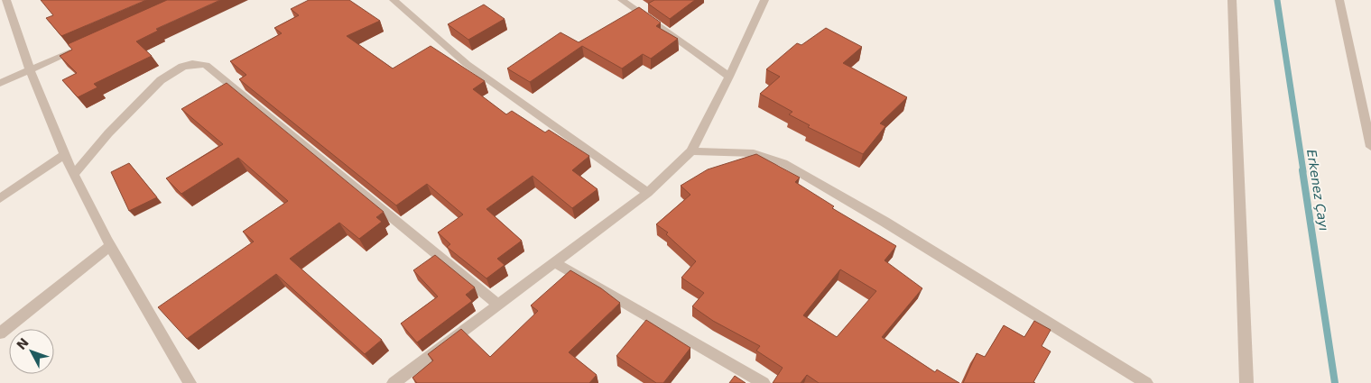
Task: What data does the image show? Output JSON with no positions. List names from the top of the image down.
{
  "water": ["Erkenez Çayı"],
  "north": "top left"
}
